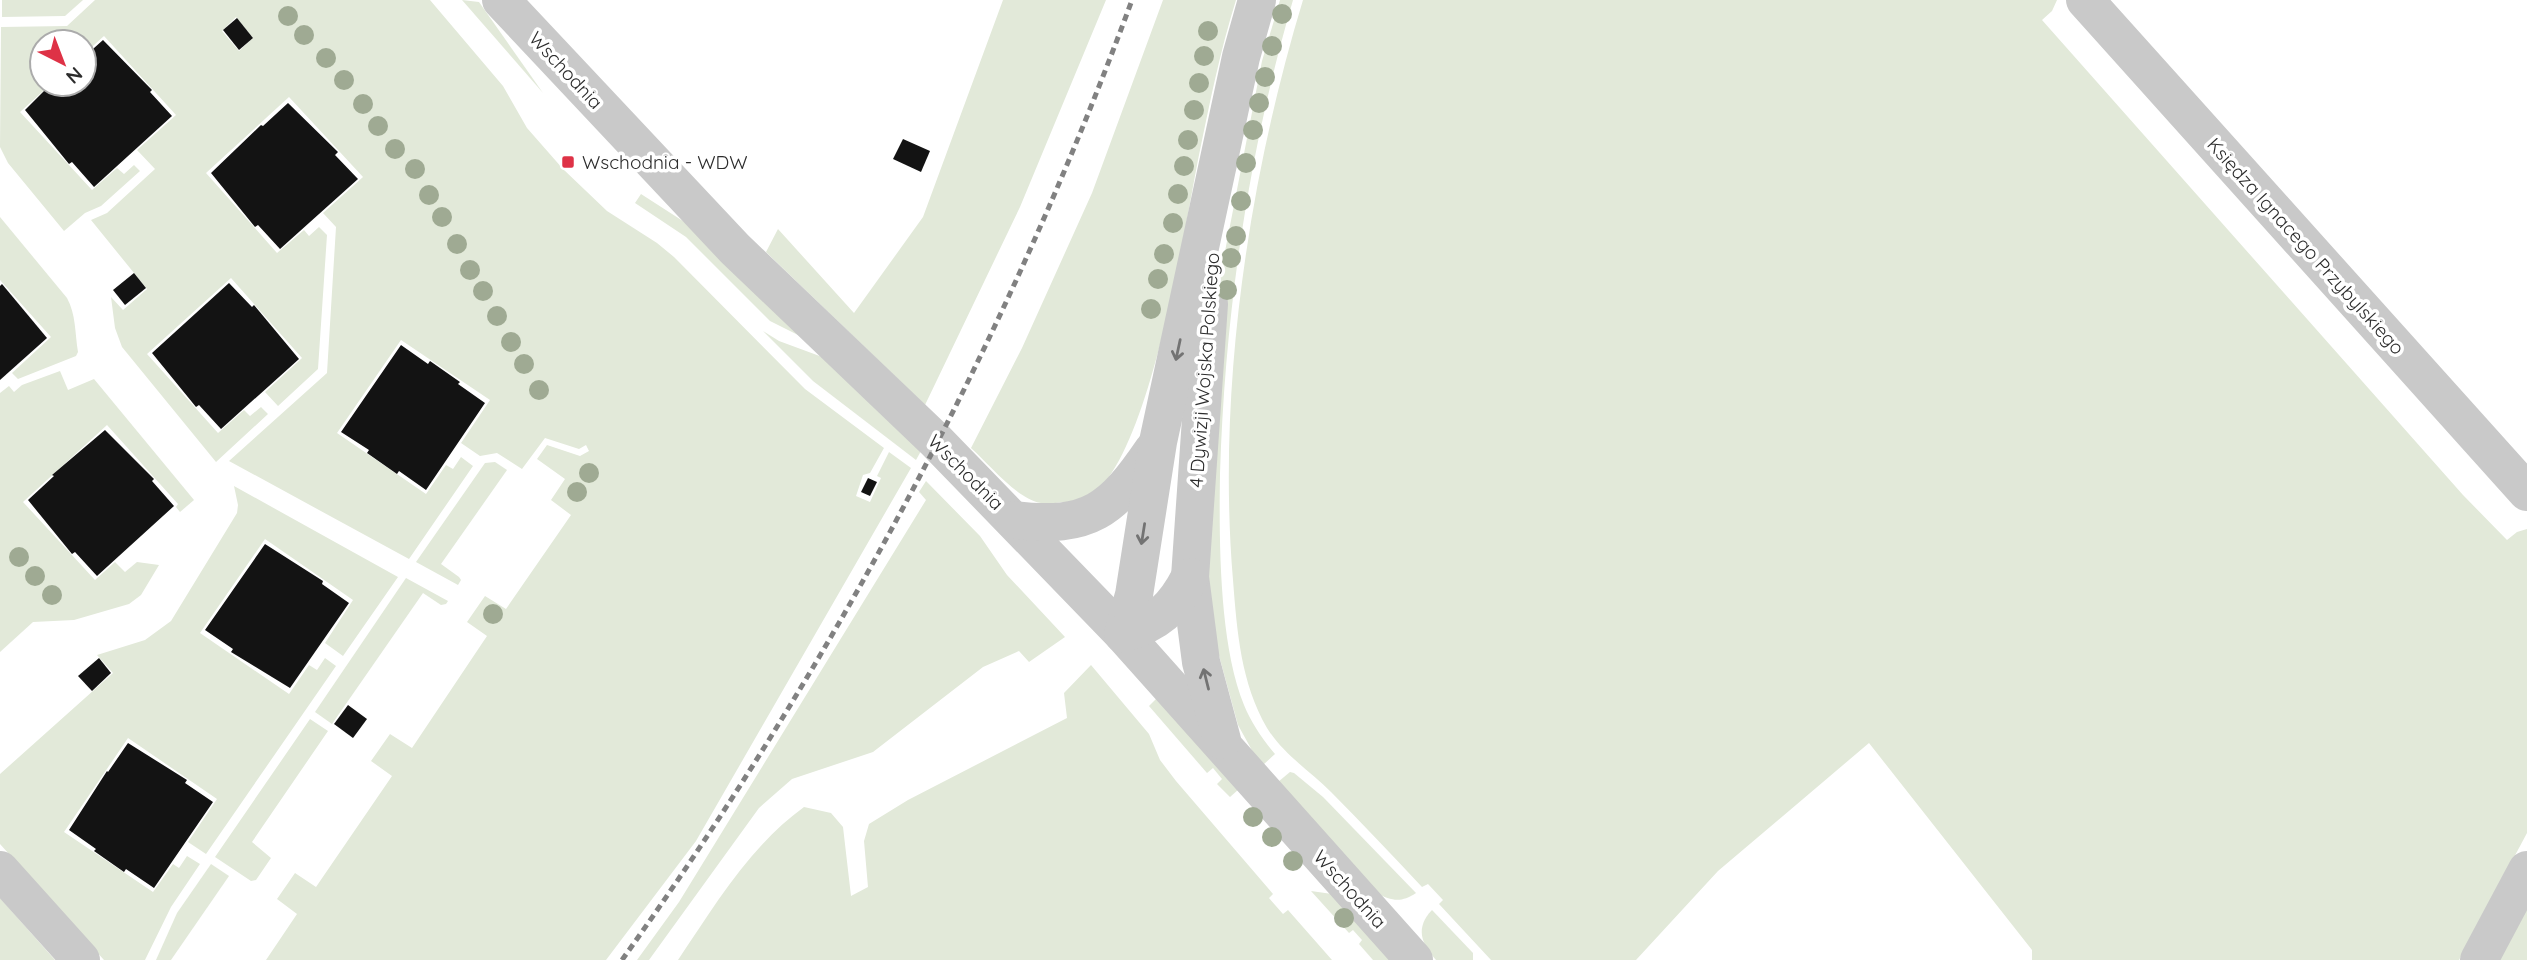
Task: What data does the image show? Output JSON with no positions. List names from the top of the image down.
{
  "streets": {
    "street": ["Wschodnia", "Księdza Ignacego Przybylskiego", "4 Dywizji Wojska Polskiego"]
  },
  "crossings": [
    ["Wschodnia", "4 Dywizji Wojska Polskiego"]
  ],
  "places": {
    "transit": ["Wschodnia - WDW"]
  },
  "north": "bottom right"
}
